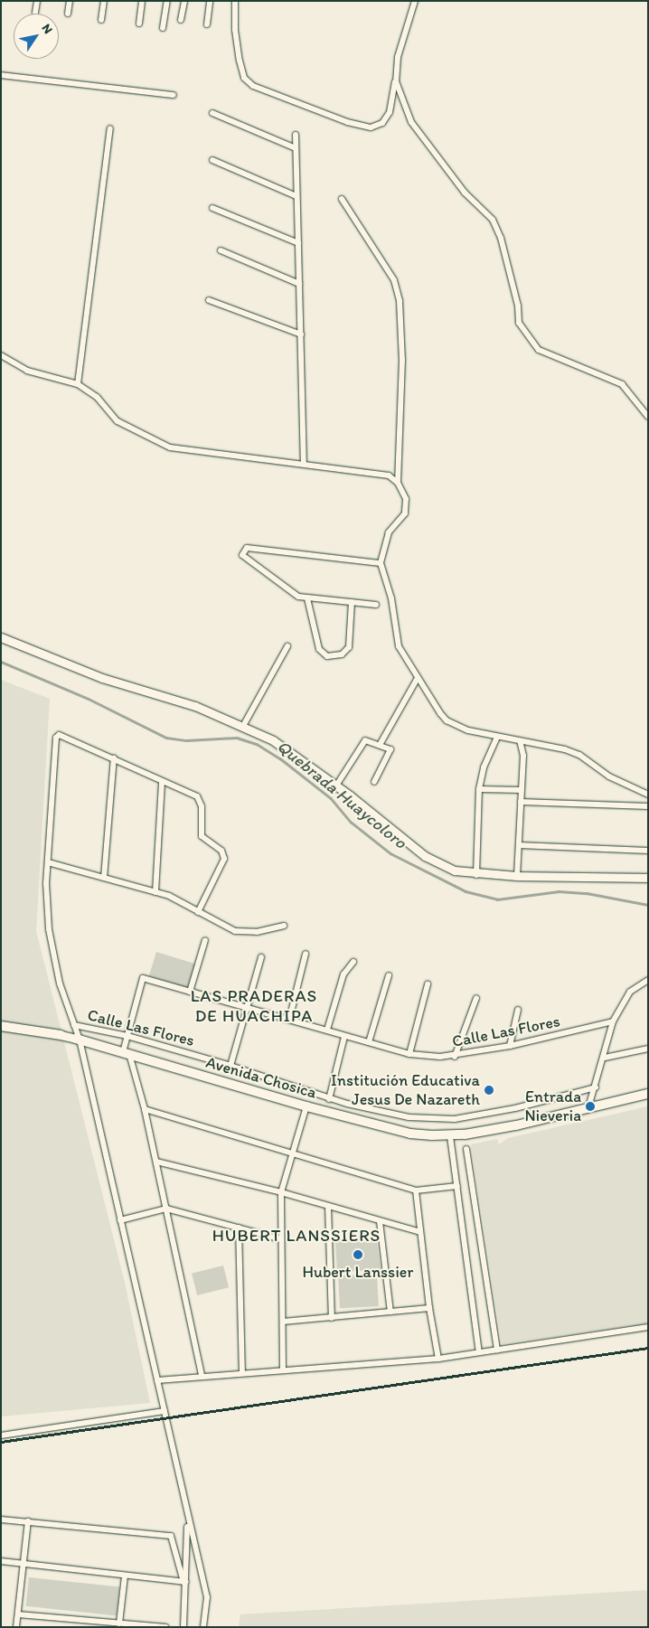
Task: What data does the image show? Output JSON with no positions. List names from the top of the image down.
{
  "streets": {
    "main road": ["Avenida Chosica"],
    "street": ["Calle Las Flores"]
  },
  "districts": ["LAS PRADERAS DE HUACHIPA", "HUBERT LANSSIERS"],
  "water": ["Quebrada Huaycoloro"],
  "places": ["Institución Educativa Jesus De Nazareth", "Entrada Nieveria", "Hubert Lanssier"],
  "north": "top right"
}
